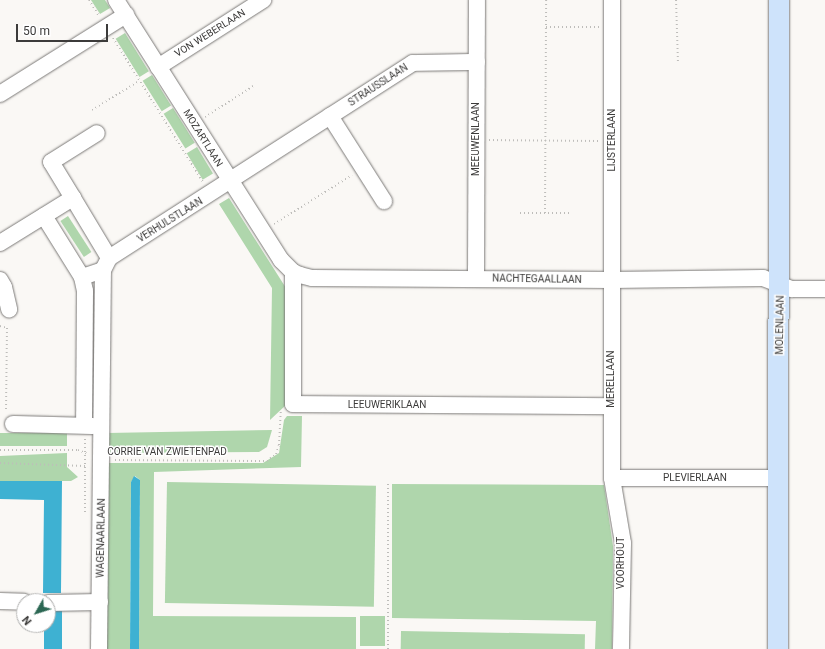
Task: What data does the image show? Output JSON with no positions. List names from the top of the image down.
{
  "streets": {
    "main road": ["MOLENLAAN"],
    "street": [
      "VON WEBERLAAN",
      "STRAUSSLAAN",
      "MOZARTLAAN",
      "MEEUWENLAAN",
      "LIJSTERLAAN",
      "VERHULSTLAAN",
      "NACHTEGAALLAAN",
      "MERELLAAN",
      "LEEUWERIKLAAN",
      "PLEVIERLAAN",
      "WAGENAARLAAN",
      "VOORHOUT"
    ],
    "path": ["CORRIE VAN ZWIETENPAD"]
  },
  "crossings": [
    ["VON WEBERLAAN", "MOZARTLAAN"],
    ["STRAUSSLAAN", "MOZARTLAAN"],
    ["STRAUSSLAAN", "MEEUWENLAAN"],
    ["STRAUSSLAAN", "VERHULSTLAAN"],
    ["MOZARTLAAN", "VERHULSTLAAN"],
    ["MOZARTLAAN", "NACHTEGAALLAAN"],
    ["MEEUWENLAAN", "NACHTEGAALLAAN"],
    ["LIJSTERLAAN", "NACHTEGAALLAAN"],
    ["LIJSTERLAAN", "MERELLAAN"],
    ["VERHULSTLAAN", "WAGENAARLAAN"],
    ["NACHTEGAALLAAN", "MOLENLAAN"],
    ["NACHTEGAALLAAN", "MERELLAAN"],
    ["MOLENLAAN", "PLEVIERLAAN"],
    ["MERELLAAN", "LEEUWERIKLAAN"],
    ["MERELLAAN", "PLEVIERLAAN"],
    ["MERELLAAN", "VOORHOUT"],
    ["LEEUWERIKLAAN", "CORRIE VAN ZWIETENPAD"],
    ["CORRIE VAN ZWIETENPAD", "WAGENAARLAAN"],
    ["PLEVIERLAAN", "VOORHOUT"]
  ],
  "scale_bar": "50 m",
  "north": "bottom left"
}
